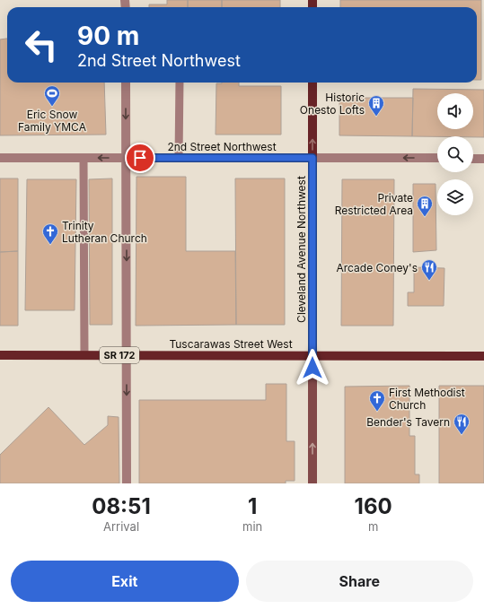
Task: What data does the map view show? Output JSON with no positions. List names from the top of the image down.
{
  "streets": {
    "main road": ["Cleveland Avenue Northwest", "Tuscarawas Street West", "SR 172"],
    "street": ["2nd Street Northwest"]
  },
  "crossings": [
    ["2nd Street Northwest", "Cleveland Avenue Northwest"],
    ["Cleveland Avenue Northwest", "Tuscarawas Street West"]
  ],
  "one_way": ["2nd Street Northwest"],
  "places": {
    "sports": ["Eric Snow Family YMCA"],
    "building": ["Historic Onesto Lofts", "Private Restricted Area"],
    "church": ["Trinity Lutheran Church", "First Methodist Church"],
    "restaurant": ["Arcade Coney's", "Bender's Tavern"]
  },
  "page": {
    "turn": ["90 m", "2nd Street Northwest"],
    "eta": [
      "08:51",
      "Arrival",
      "1",
      "min",
      "160",
      "m"
    ],
    "buttons": ["Exit", "Share"]
  }
}
